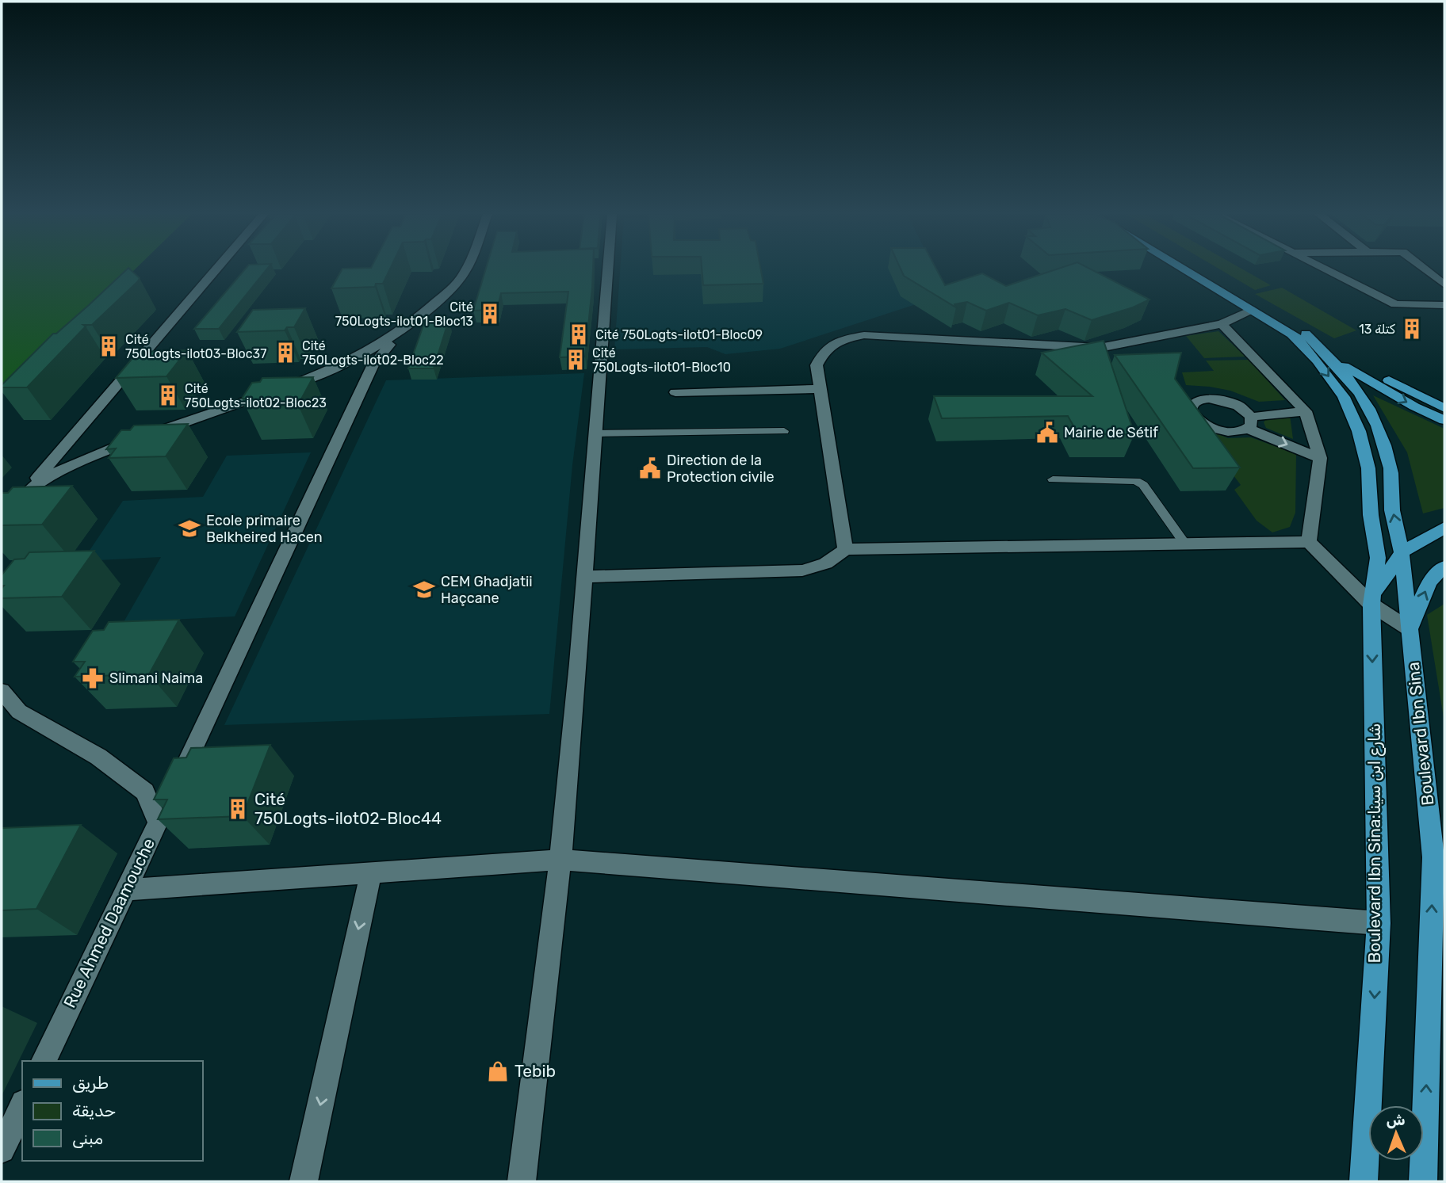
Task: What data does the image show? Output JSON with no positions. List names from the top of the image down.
{
  "streets": {
    "main road": ["Boulevard Ibn Sina", "Boulevard Ibn Sina:شارع ابن سينا"],
    "street": ["Rue Ahmed Daamouche"]
  },
  "one_way": ["Boulevard Ibn Sina", "Boulevard Ibn Sina:شارع ابن سينا"],
  "places": {
    "building": [
      "Cité 750Logts-ilot01-Bloc13",
      "كتلة 13",
      "Cité 750Logts-ilot01-Bloc09",
      "Cité 750Logts-ilot03-Bloc37",
      "Cité 750Logts-ilot02-Bloc22",
      "Cité 750Logts-ilot01-Bloc10",
      "Cité 750Logts-ilot02-Bloc23",
      "Cité 750Logts-ilot02-Bloc44"
    ],
    "public building": ["Mairie de Sétif", "Direction de la Protection civile"],
    "school or university": ["Ecole primaire Belkheired Hacen", "CEM Ghadjatii Haçcane"],
    "pharmacy": ["Slimani Naima"],
    "shop": ["Tebib"]
  },
  "legend": ["طريق", "حديقة", "مبنى"],
  "north": "top"
}
